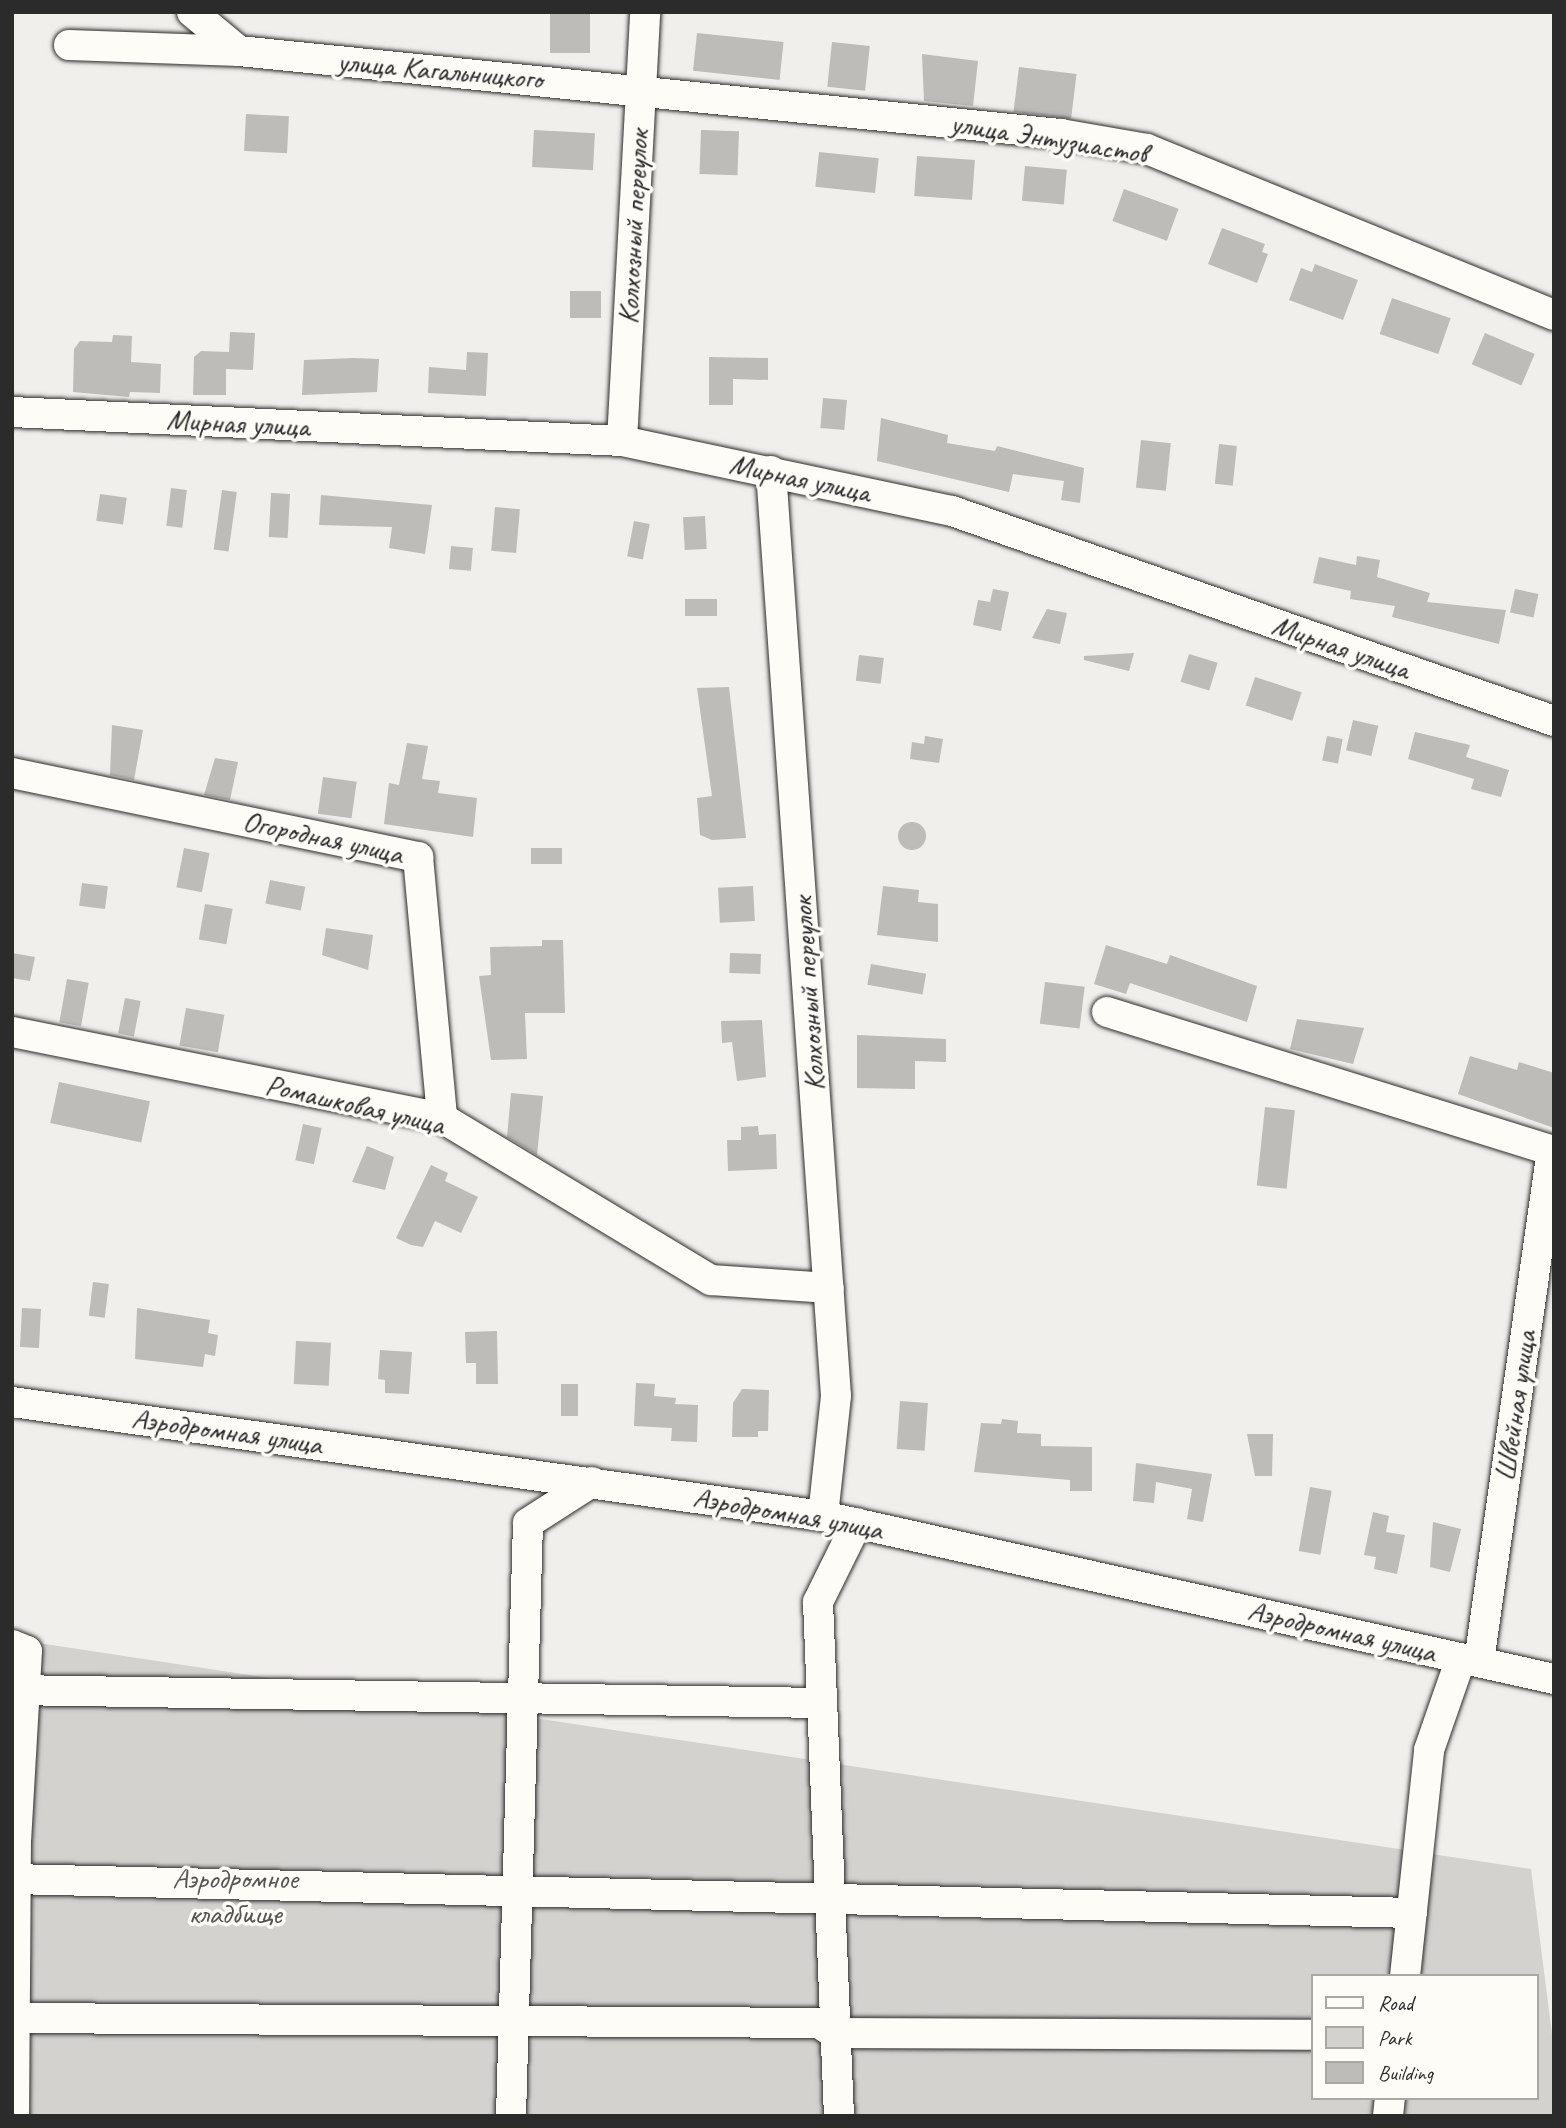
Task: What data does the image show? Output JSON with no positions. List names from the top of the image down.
{
  "streets": {
    "street": [
      "улица Кагальницкого",
      "улица Энтузиастов",
      "Колхозный переулок",
      "Мирная улица",
      "Огородная улица",
      "Ромашковая улица",
      "Швейная улица",
      "Аэродромная улица"
    ]
  },
  "crossings": [
    ["улица Кагальницкого", "улица Энтузиастов"],
    ["улица Кагальницкого", "Колхозный переулок"],
    ["улица Энтузиастов", "Колхозный переулок"],
    ["Колхозный переулок", "Мирная улица"],
    ["Колхозный переулок", "Ромашковая улица"],
    ["Колхозный переулок", "Аэродромная улица"],
    ["Огородная улица", "Ромашковая улица"],
    ["Швейная улица", "Аэродромная улица"]
  ],
  "parks": ["Аэродромное кладбище"],
  "legend": ["Road", "Park", "Building"]
}
